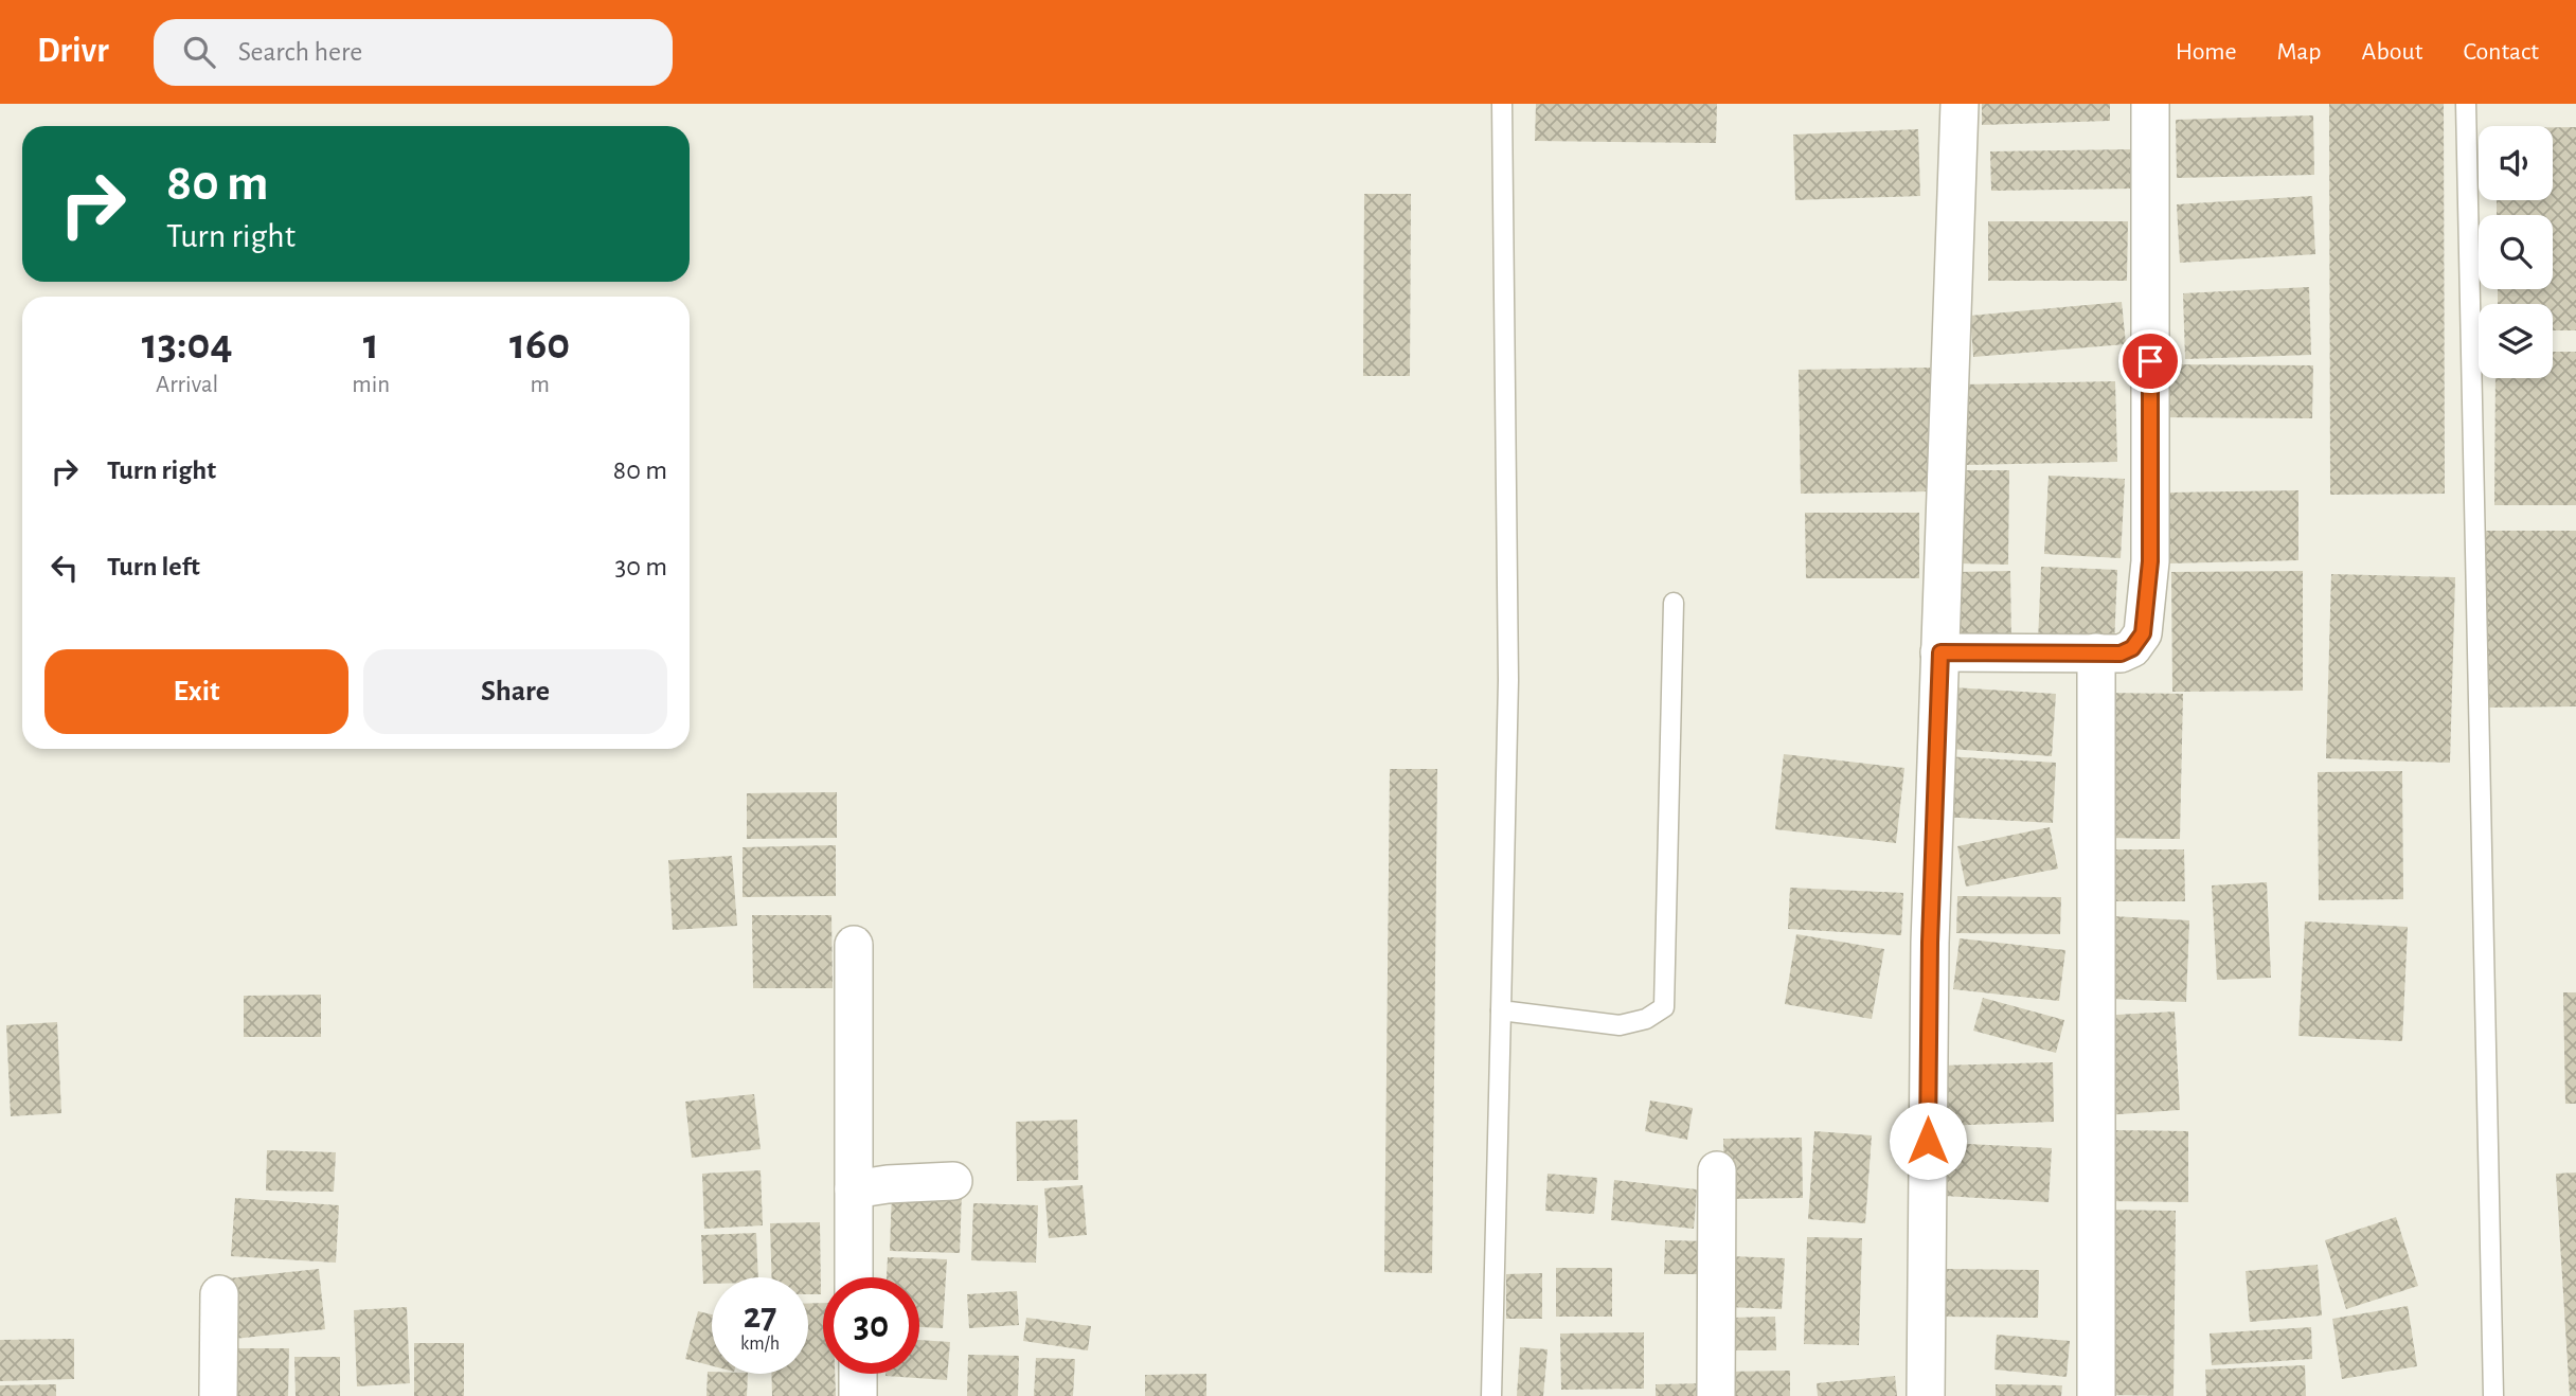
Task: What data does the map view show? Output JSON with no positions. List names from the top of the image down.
{
  "page": {
    "header": "Drivr",
    "search": "Search here",
    "nav": [
      "Home",
      "Map",
      "About",
      "Contact"
    ],
    "turn": ["80 m", "Turn right"],
    "eta": [
      "13:04",
      "Arrival",
      "1",
      "min",
      "160",
      "m"
    ],
    "list": [
      {
        "name": "Turn right",
        "value": "80 m"
      },
      {
        "name": "Turn left",
        "value": "30 m"
      }
    ],
    "buttons": ["Exit", "Share"],
    "speed": "27 km/h",
    "limit": "30"
  }
}
